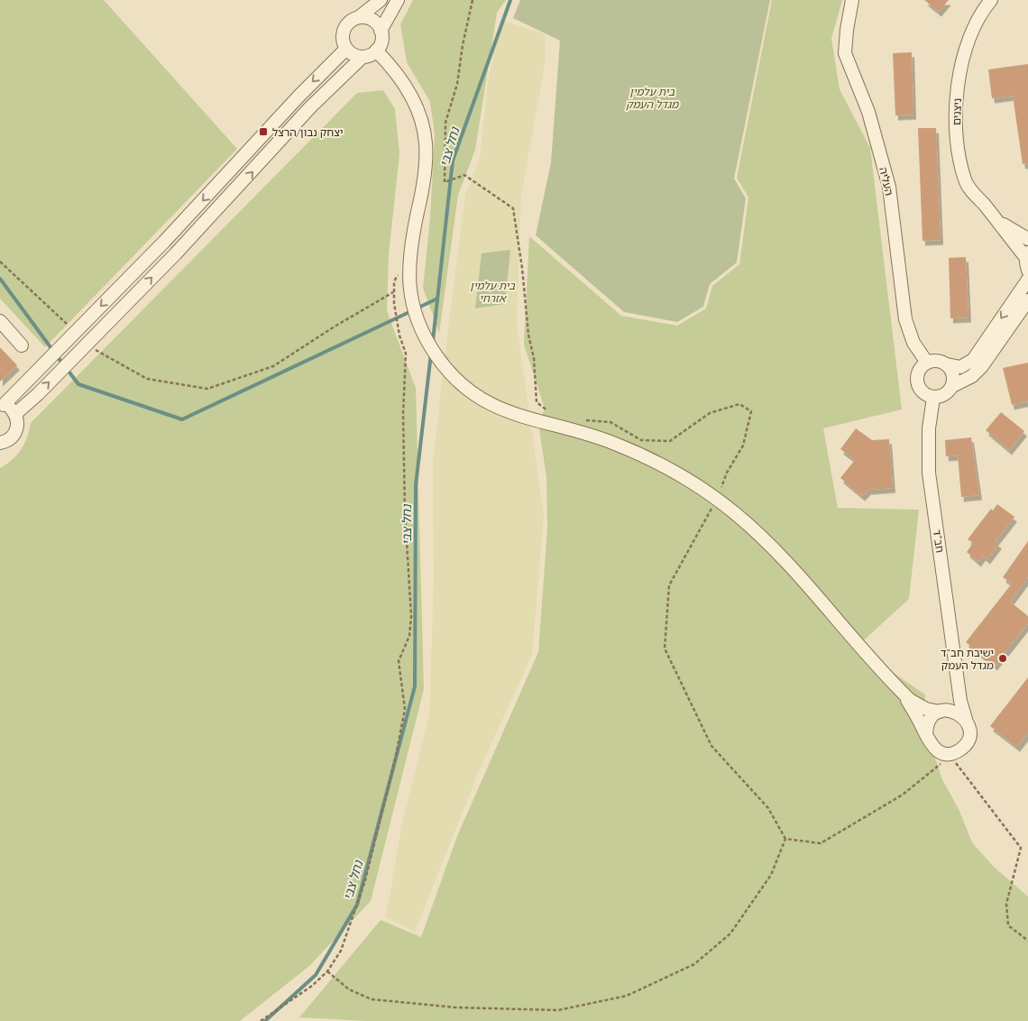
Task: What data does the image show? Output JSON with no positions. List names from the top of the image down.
{
  "streets": {
    "street": ["ניצנים", "העליה", "חב\"ד"]
  },
  "crossings": [
    ["העליה", "חב\"ד"]
  ],
  "water": ["נחל צבי"],
  "parks": ["בית עלמין מגדל העמק", "בית עלמין אזרחי"],
  "places": {
    "transit": ["יצחק נבון/הרצל"],
    "other": ["ישיבת חב\"ד מגדל העמק"]
  }
}
